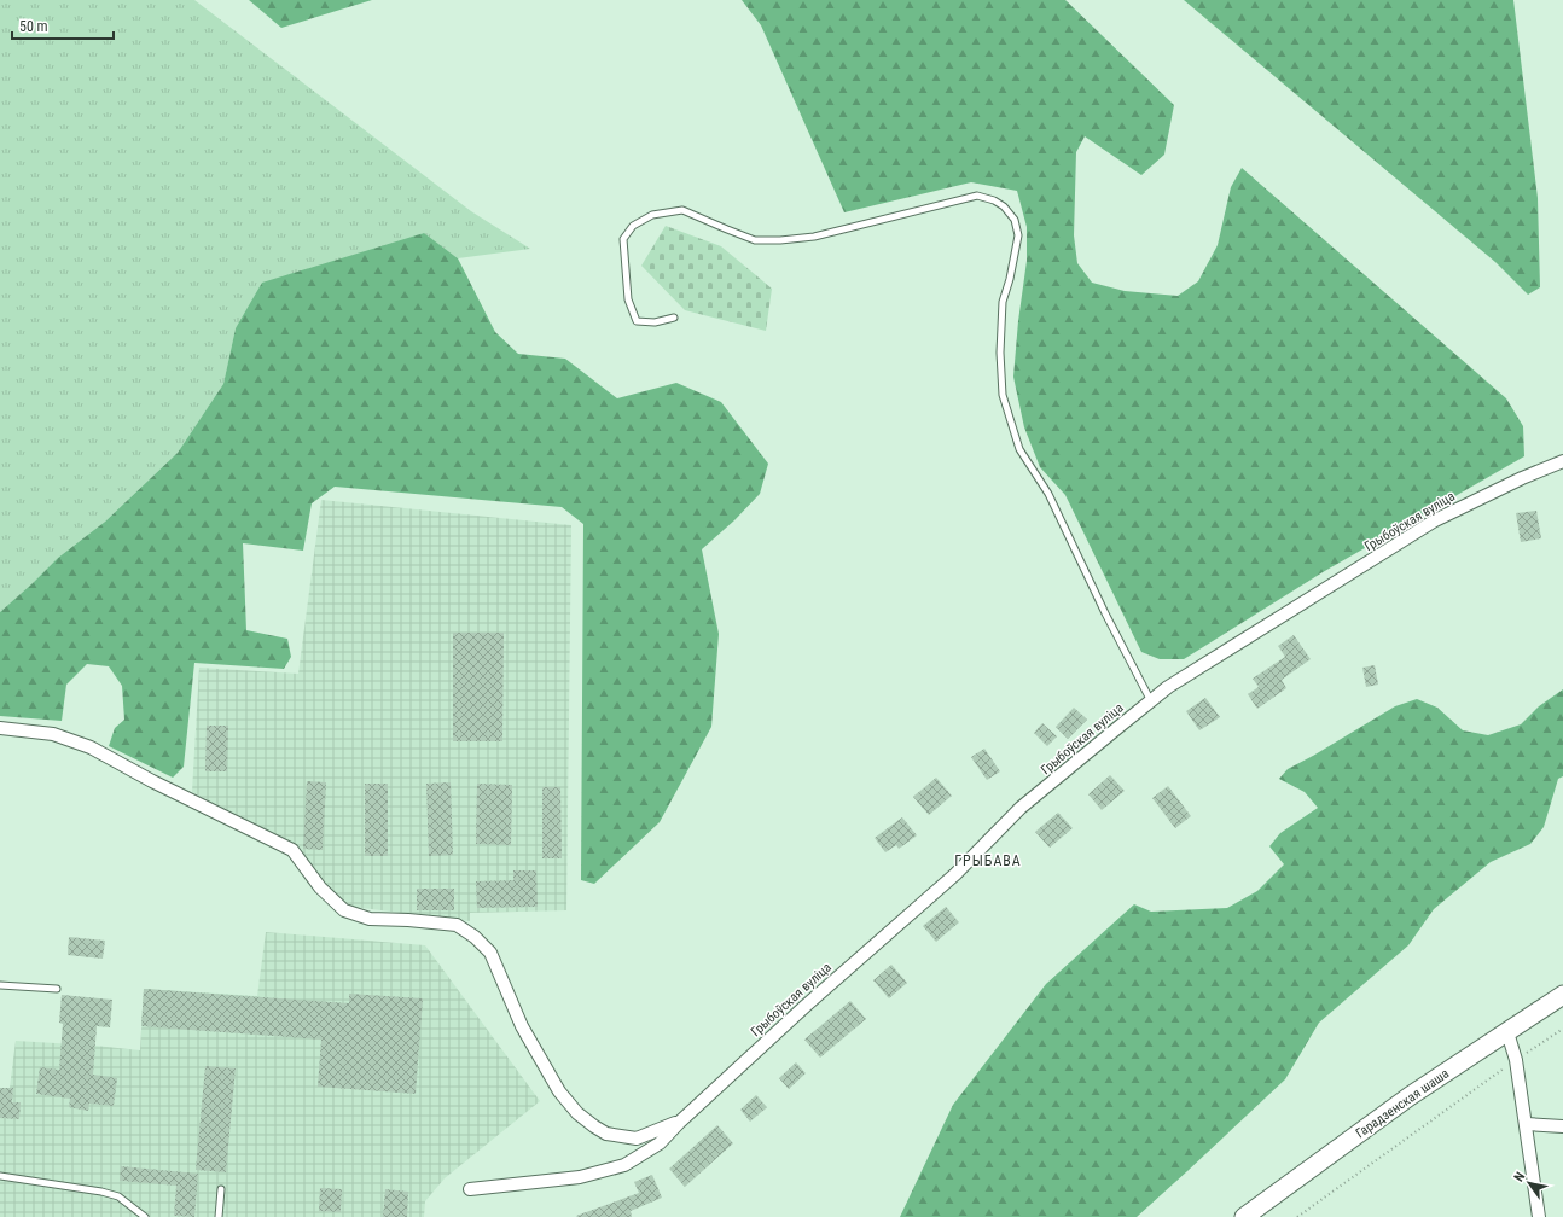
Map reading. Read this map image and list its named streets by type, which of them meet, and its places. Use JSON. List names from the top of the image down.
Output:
{
  "streets": {
    "main road": ["Гарадзенская шаша"],
    "street": ["Грыбоўская вуліца"]
  },
  "districts": ["ГРЫБАВА"],
  "scale_bar": "50 m",
  "north": "top left"
}
